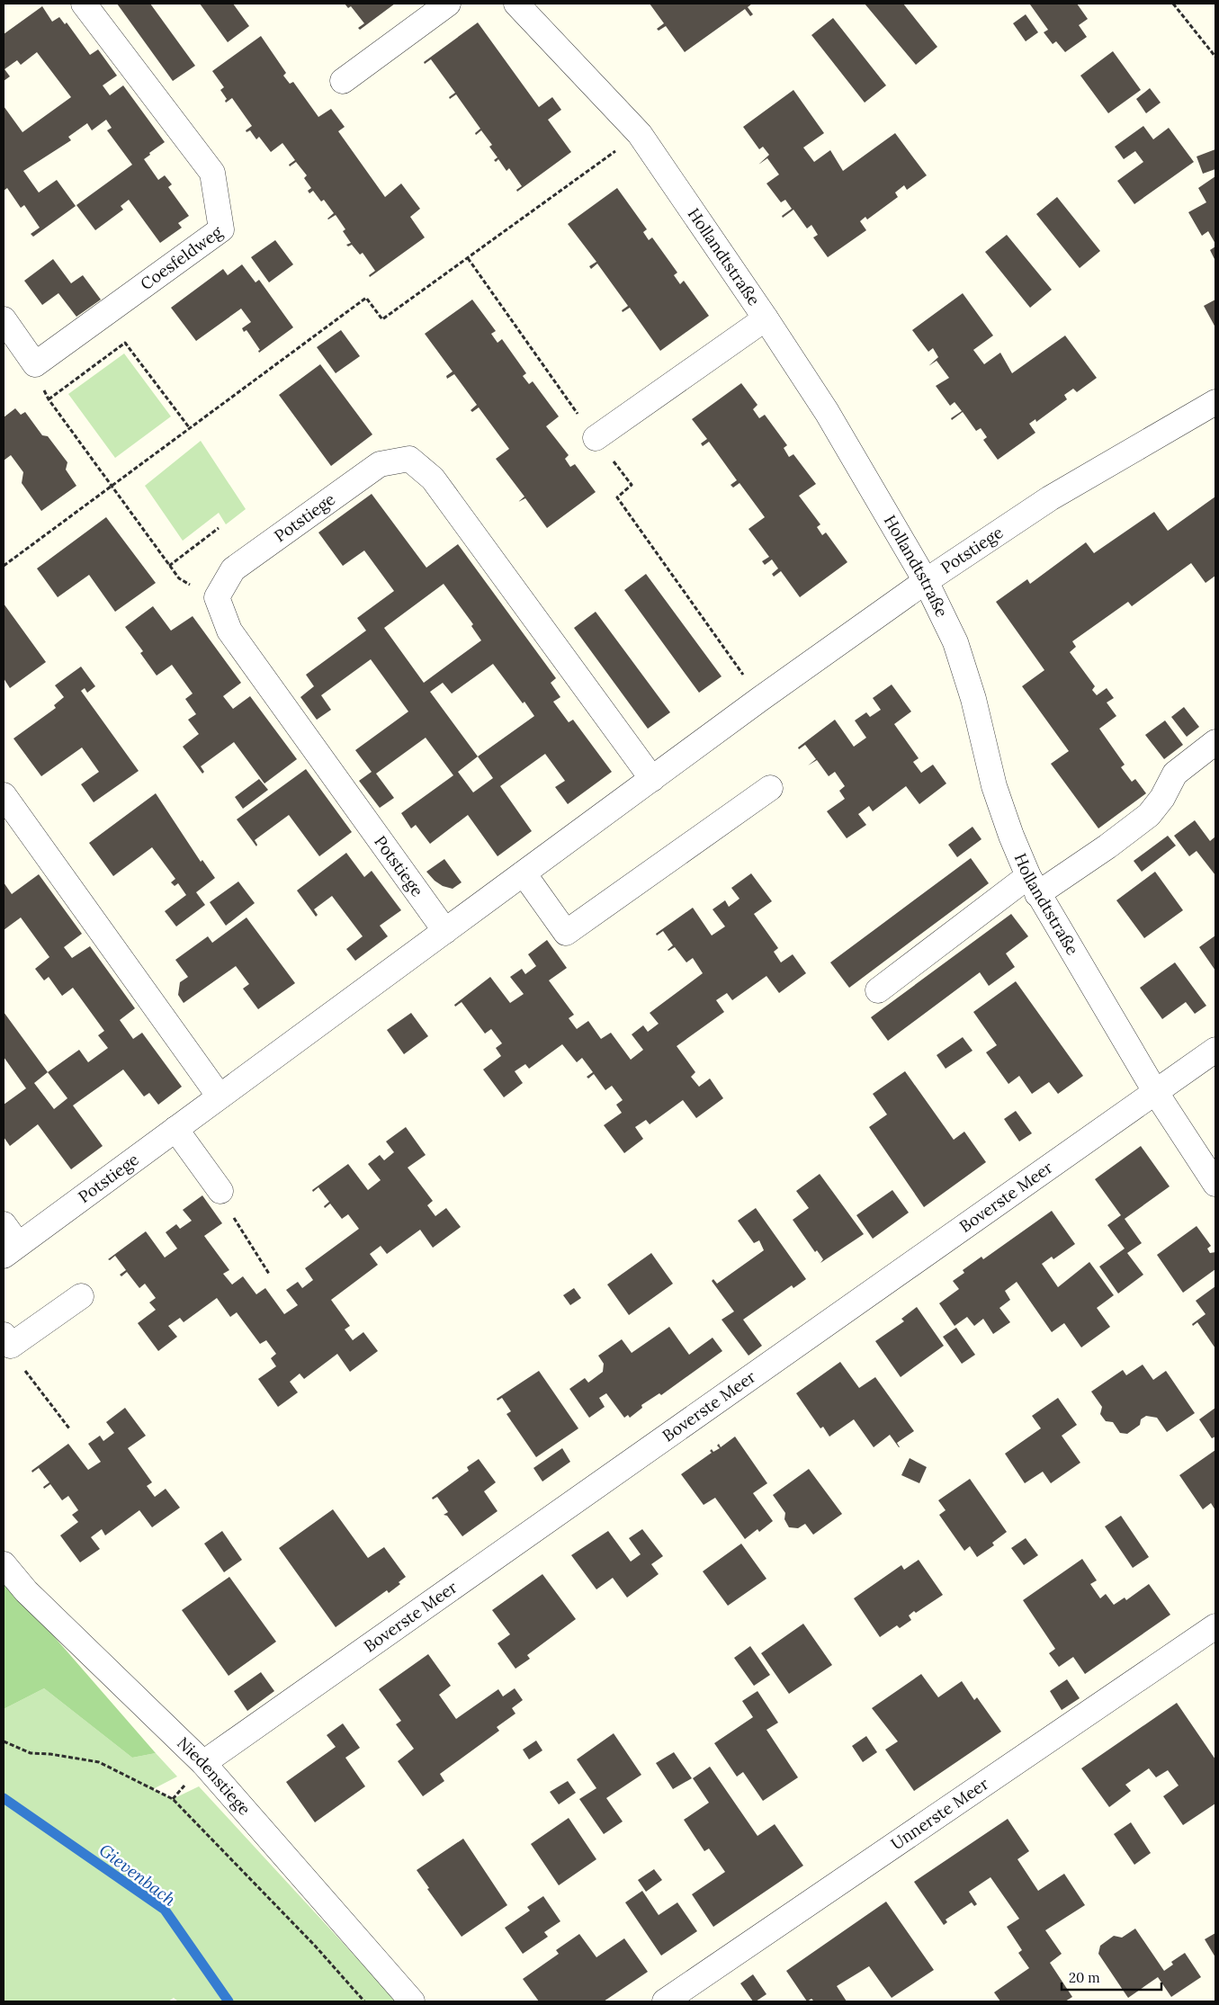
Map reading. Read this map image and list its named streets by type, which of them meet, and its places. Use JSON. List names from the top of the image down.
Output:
{
  "streets": {
    "street": [
      "Coesfeldweg",
      "Hollandtstraße",
      "Potstiege",
      "Boverste Meer",
      "Niedenstiege",
      "Unnerste Meer"
    ]
  },
  "crossings": [
    ["Hollandtstraße", "Potstiege"],
    ["Hollandtstraße", "Boverste Meer"],
    ["Boverste Meer", "Niedenstiege"]
  ],
  "water": ["Gievenbach"],
  "scale_bar": "20 m"
}
